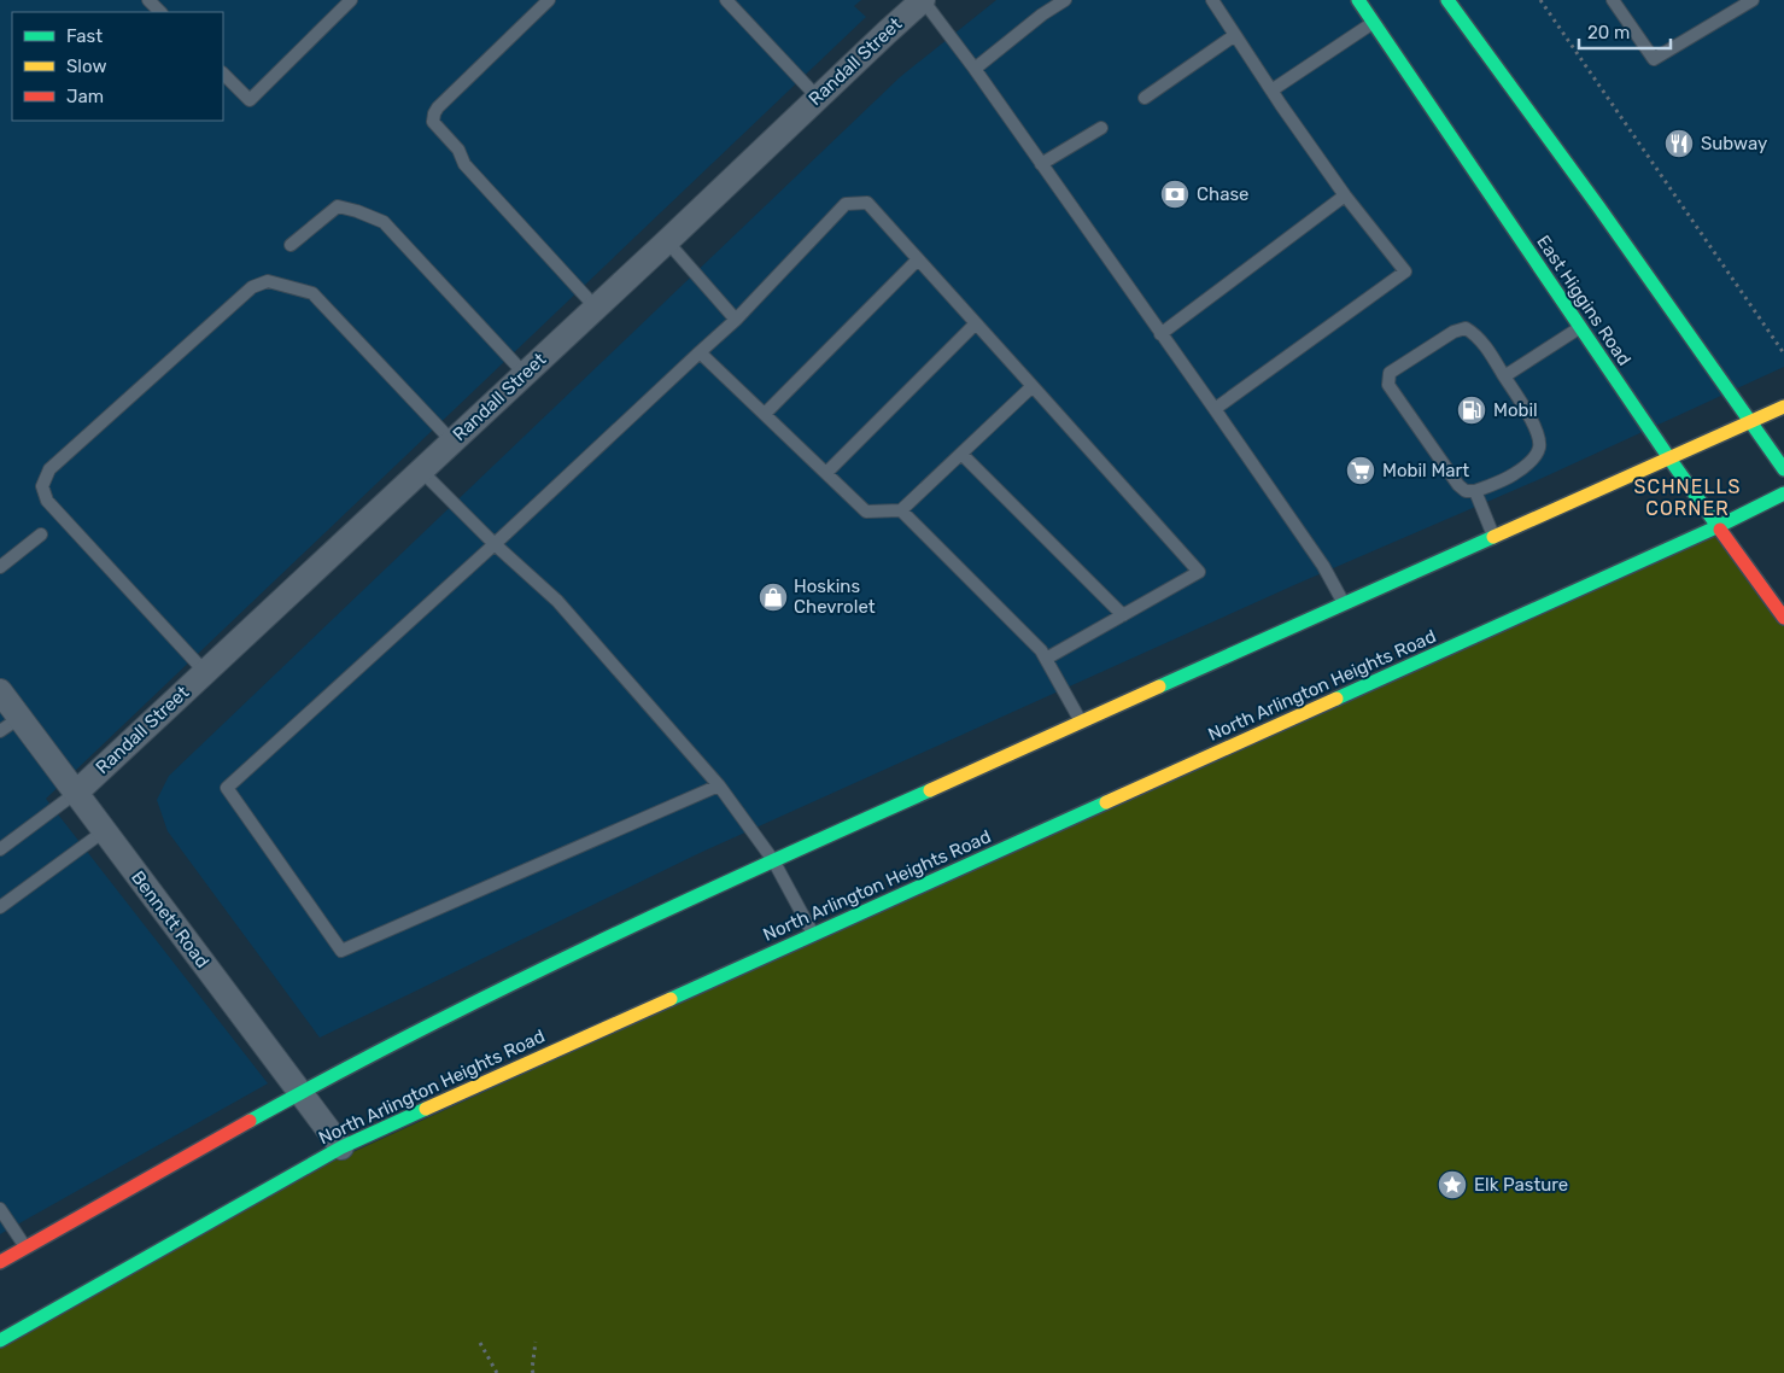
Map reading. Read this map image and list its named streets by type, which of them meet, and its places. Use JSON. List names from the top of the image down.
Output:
{
  "streets": {
    "main road": ["East Higgins Road", "North Arlington Heights Road"],
    "street": ["Randall Street", "Bennett Road"]
  },
  "crossings": [
    ["Randall Street", "Bennett Road"],
    ["East Higgins Road", "North Arlington Heights Road"],
    ["North Arlington Heights Road", "Bennett Road"]
  ],
  "districts": ["SCHNELLS CORNER"],
  "places": {
    "restaurant": ["Subway"],
    "bank": ["Chase"],
    "fuel station": ["Mobil"],
    "supermarket": ["Mobil Mart"],
    "shop": ["Hoskins Chevrolet"],
    "place": ["Elk Pasture"]
  },
  "legend": ["Fast", "Slow", "Jam"],
  "scale_bar": "20 m"
}
